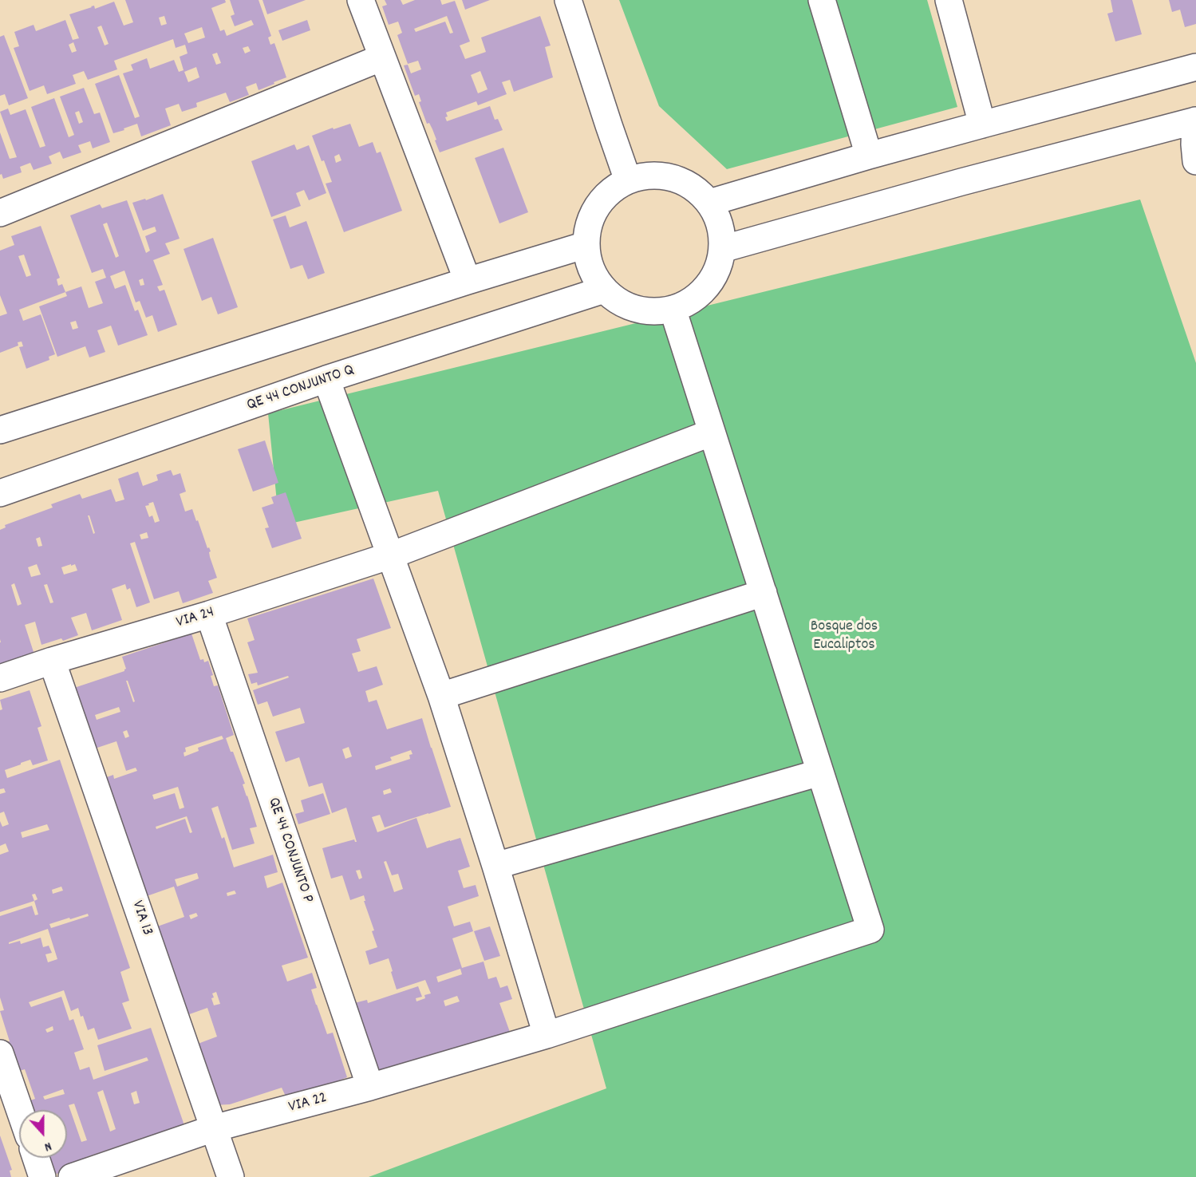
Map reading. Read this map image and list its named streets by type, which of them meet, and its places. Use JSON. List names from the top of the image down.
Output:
{
  "streets": {
    "street": [
      "QE 44 CONJUNTO Q",
      "VIA 24",
      "QE 44 CONJUNTO P",
      "VIA 13",
      "VIA 22"
    ]
  },
  "crossings": [
    ["VIA 24", "QE 44 CONJUNTO P"],
    ["VIA 24", "VIA 13"],
    ["QE 44 CONJUNTO P", "VIA 22"],
    ["VIA 13", "VIA 22"]
  ],
  "parks": ["Bosque dos Eucaliptos"],
  "north": "bottom"
}
